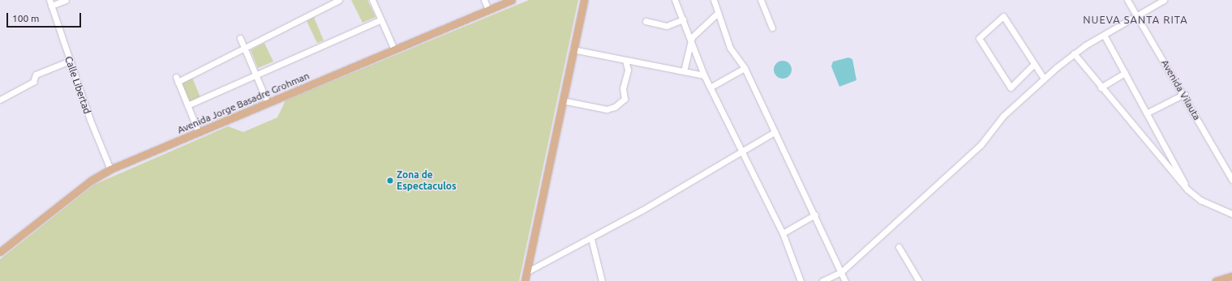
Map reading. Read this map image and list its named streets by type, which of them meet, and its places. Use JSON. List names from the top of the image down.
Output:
{
  "streets": {
    "main road": ["Avenida Jorge Basadre Grohman"],
    "street": ["Calle Libertad", "Avenida Vilauta"]
  },
  "crossings": [
    ["Calle Libertad", "Avenida Jorge Basadre Grohman"]
  ],
  "districts": ["NUEVA SANTA RITA"],
  "places": ["Zona de Espectaculos"],
  "scale_bar": "100 m"
}
